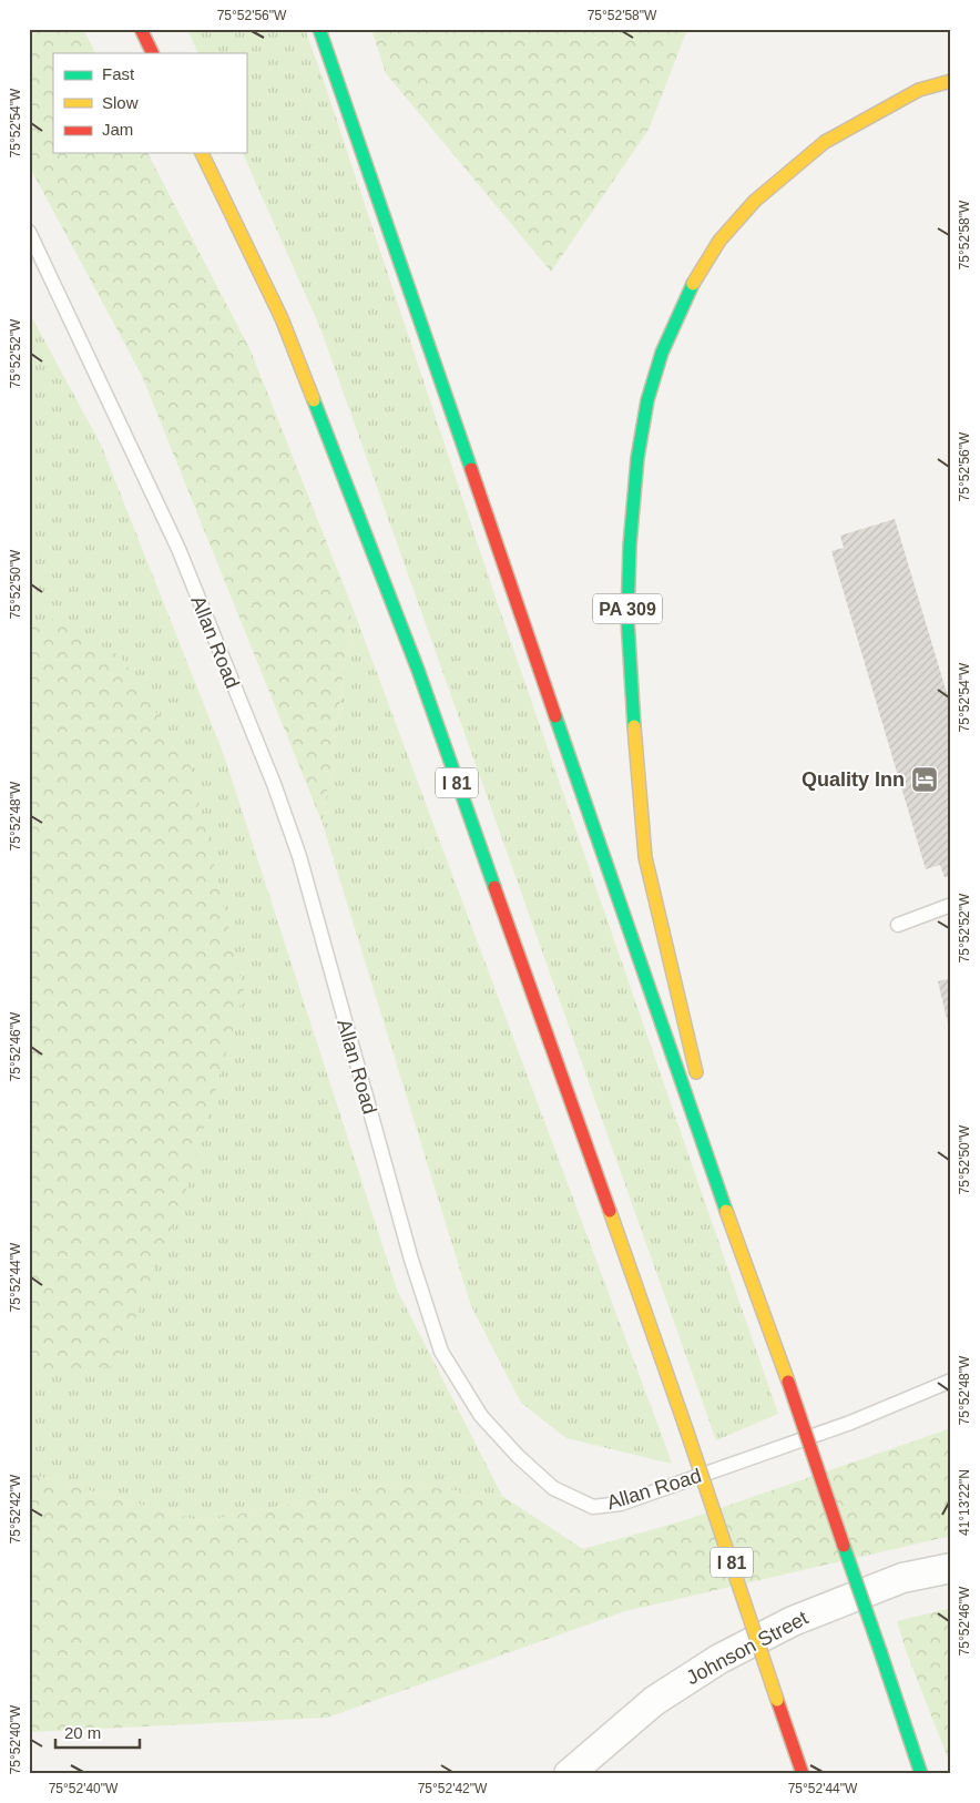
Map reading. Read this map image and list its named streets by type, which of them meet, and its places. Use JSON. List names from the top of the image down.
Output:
{
  "streets": {
    "highway": ["PA 309", "I 81"],
    "street": ["Johnson Street"],
    "lane": ["Allan Road"]
  },
  "places": {
    "hotel": ["Quality Inn"]
  },
  "legend": ["Fast", "Slow", "Jam"],
  "scale_bar": "20 m",
  "coordinates": [
    "75°52'56\"W",
    "75°52'58\"W",
    "75°52'54\"W",
    "75°52'52\"W",
    "75°52'50\"W",
    "75°52'48\"W",
    "75°52'46\"W",
    "75°52'44\"W",
    "41°13'22\"N",
    "75°52'42\"W",
    "75°52'40\"W"
  ]
}
